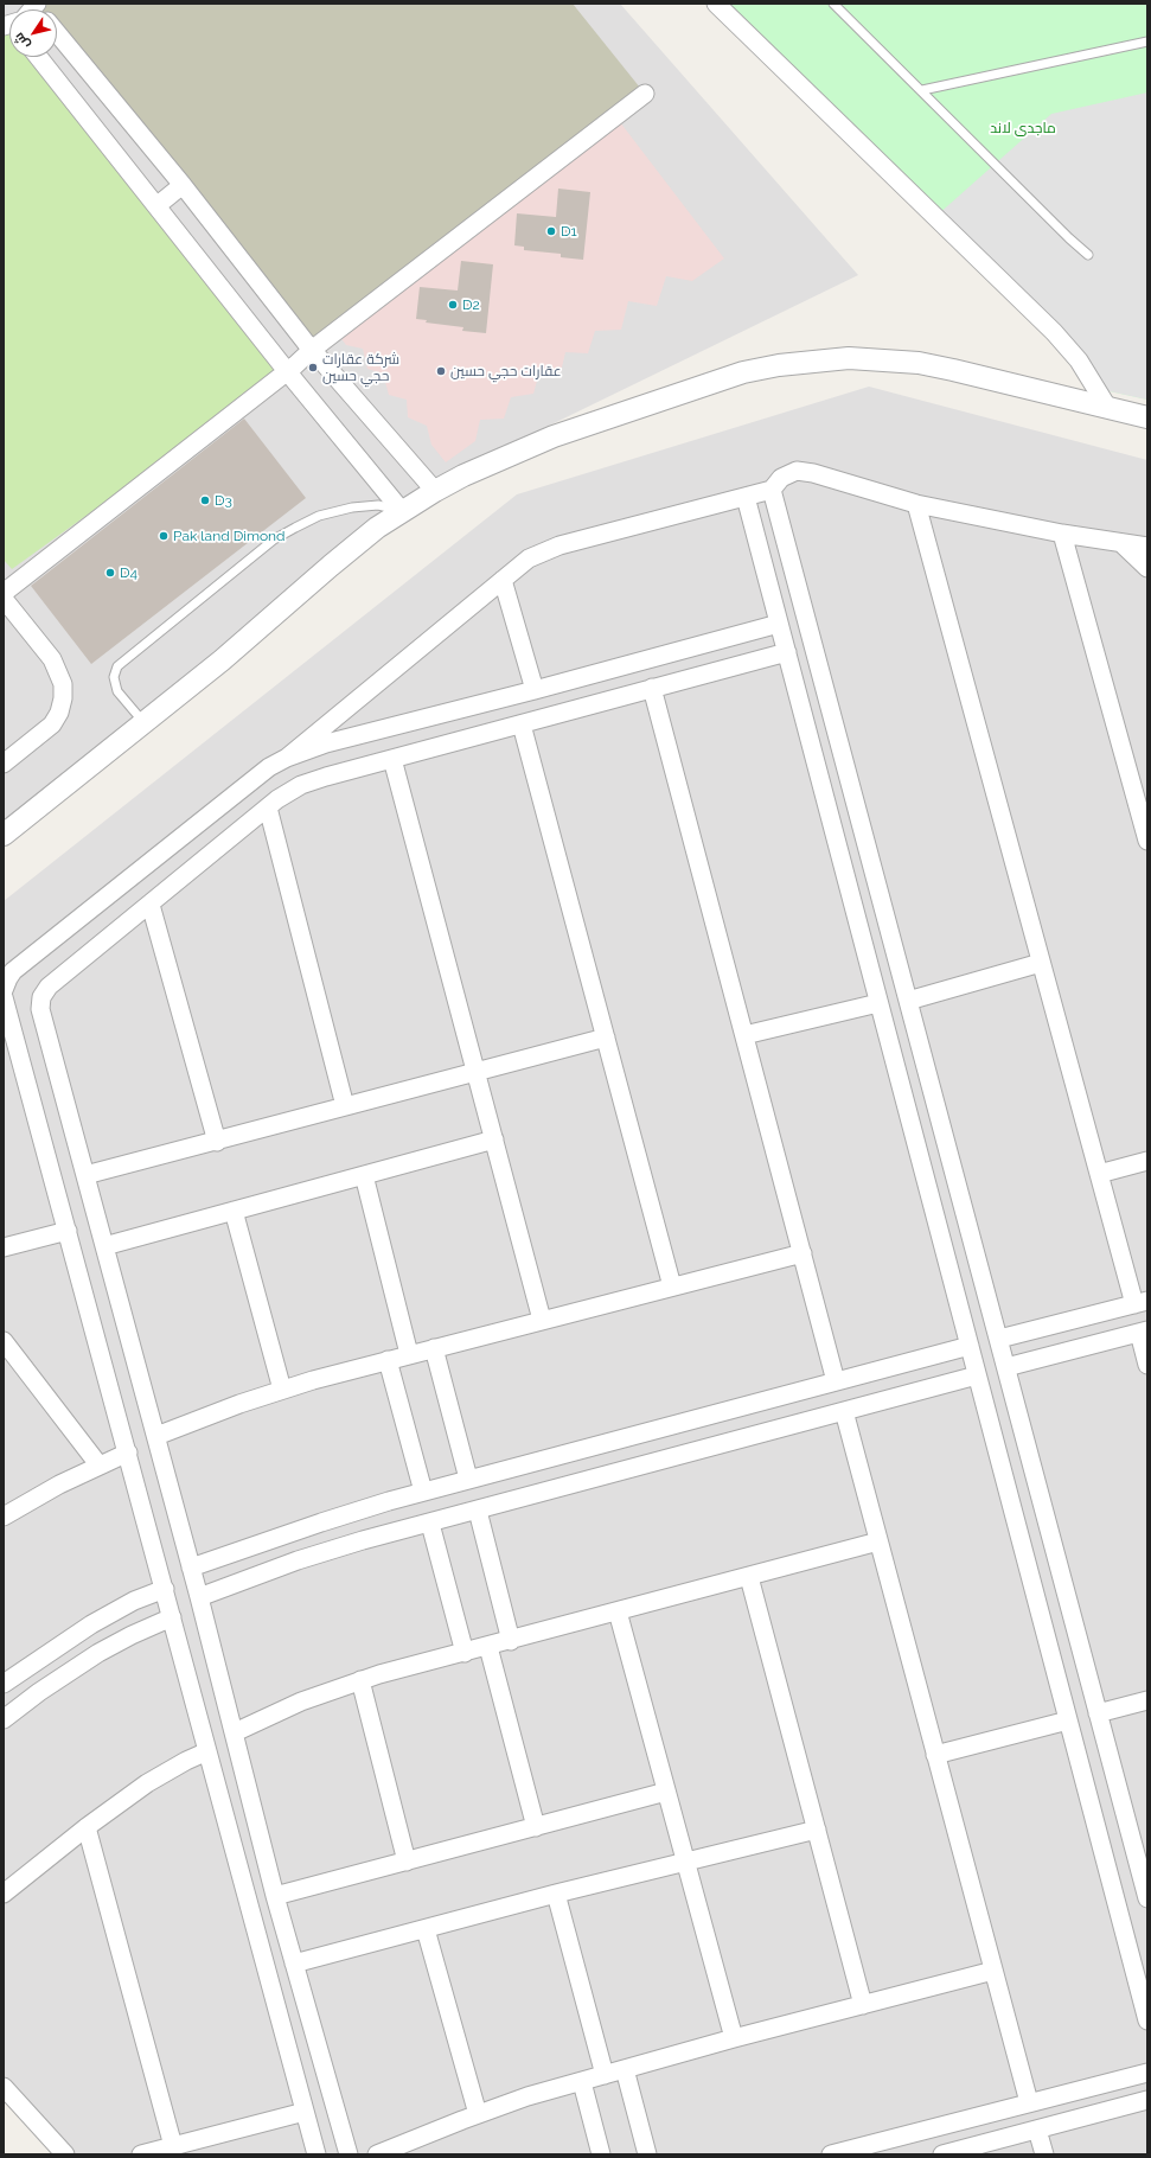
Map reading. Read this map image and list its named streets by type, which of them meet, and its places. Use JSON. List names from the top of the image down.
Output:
{
  "parks": ["ماجدی لاند"],
  "places": [
    "D1",
    "D2",
    "شرکة عقارات حجي حسين",
    "عقارات حجي حسين",
    "D3",
    "Pak land Dimond",
    "D4"
  ],
  "north": "bottom left"
}
